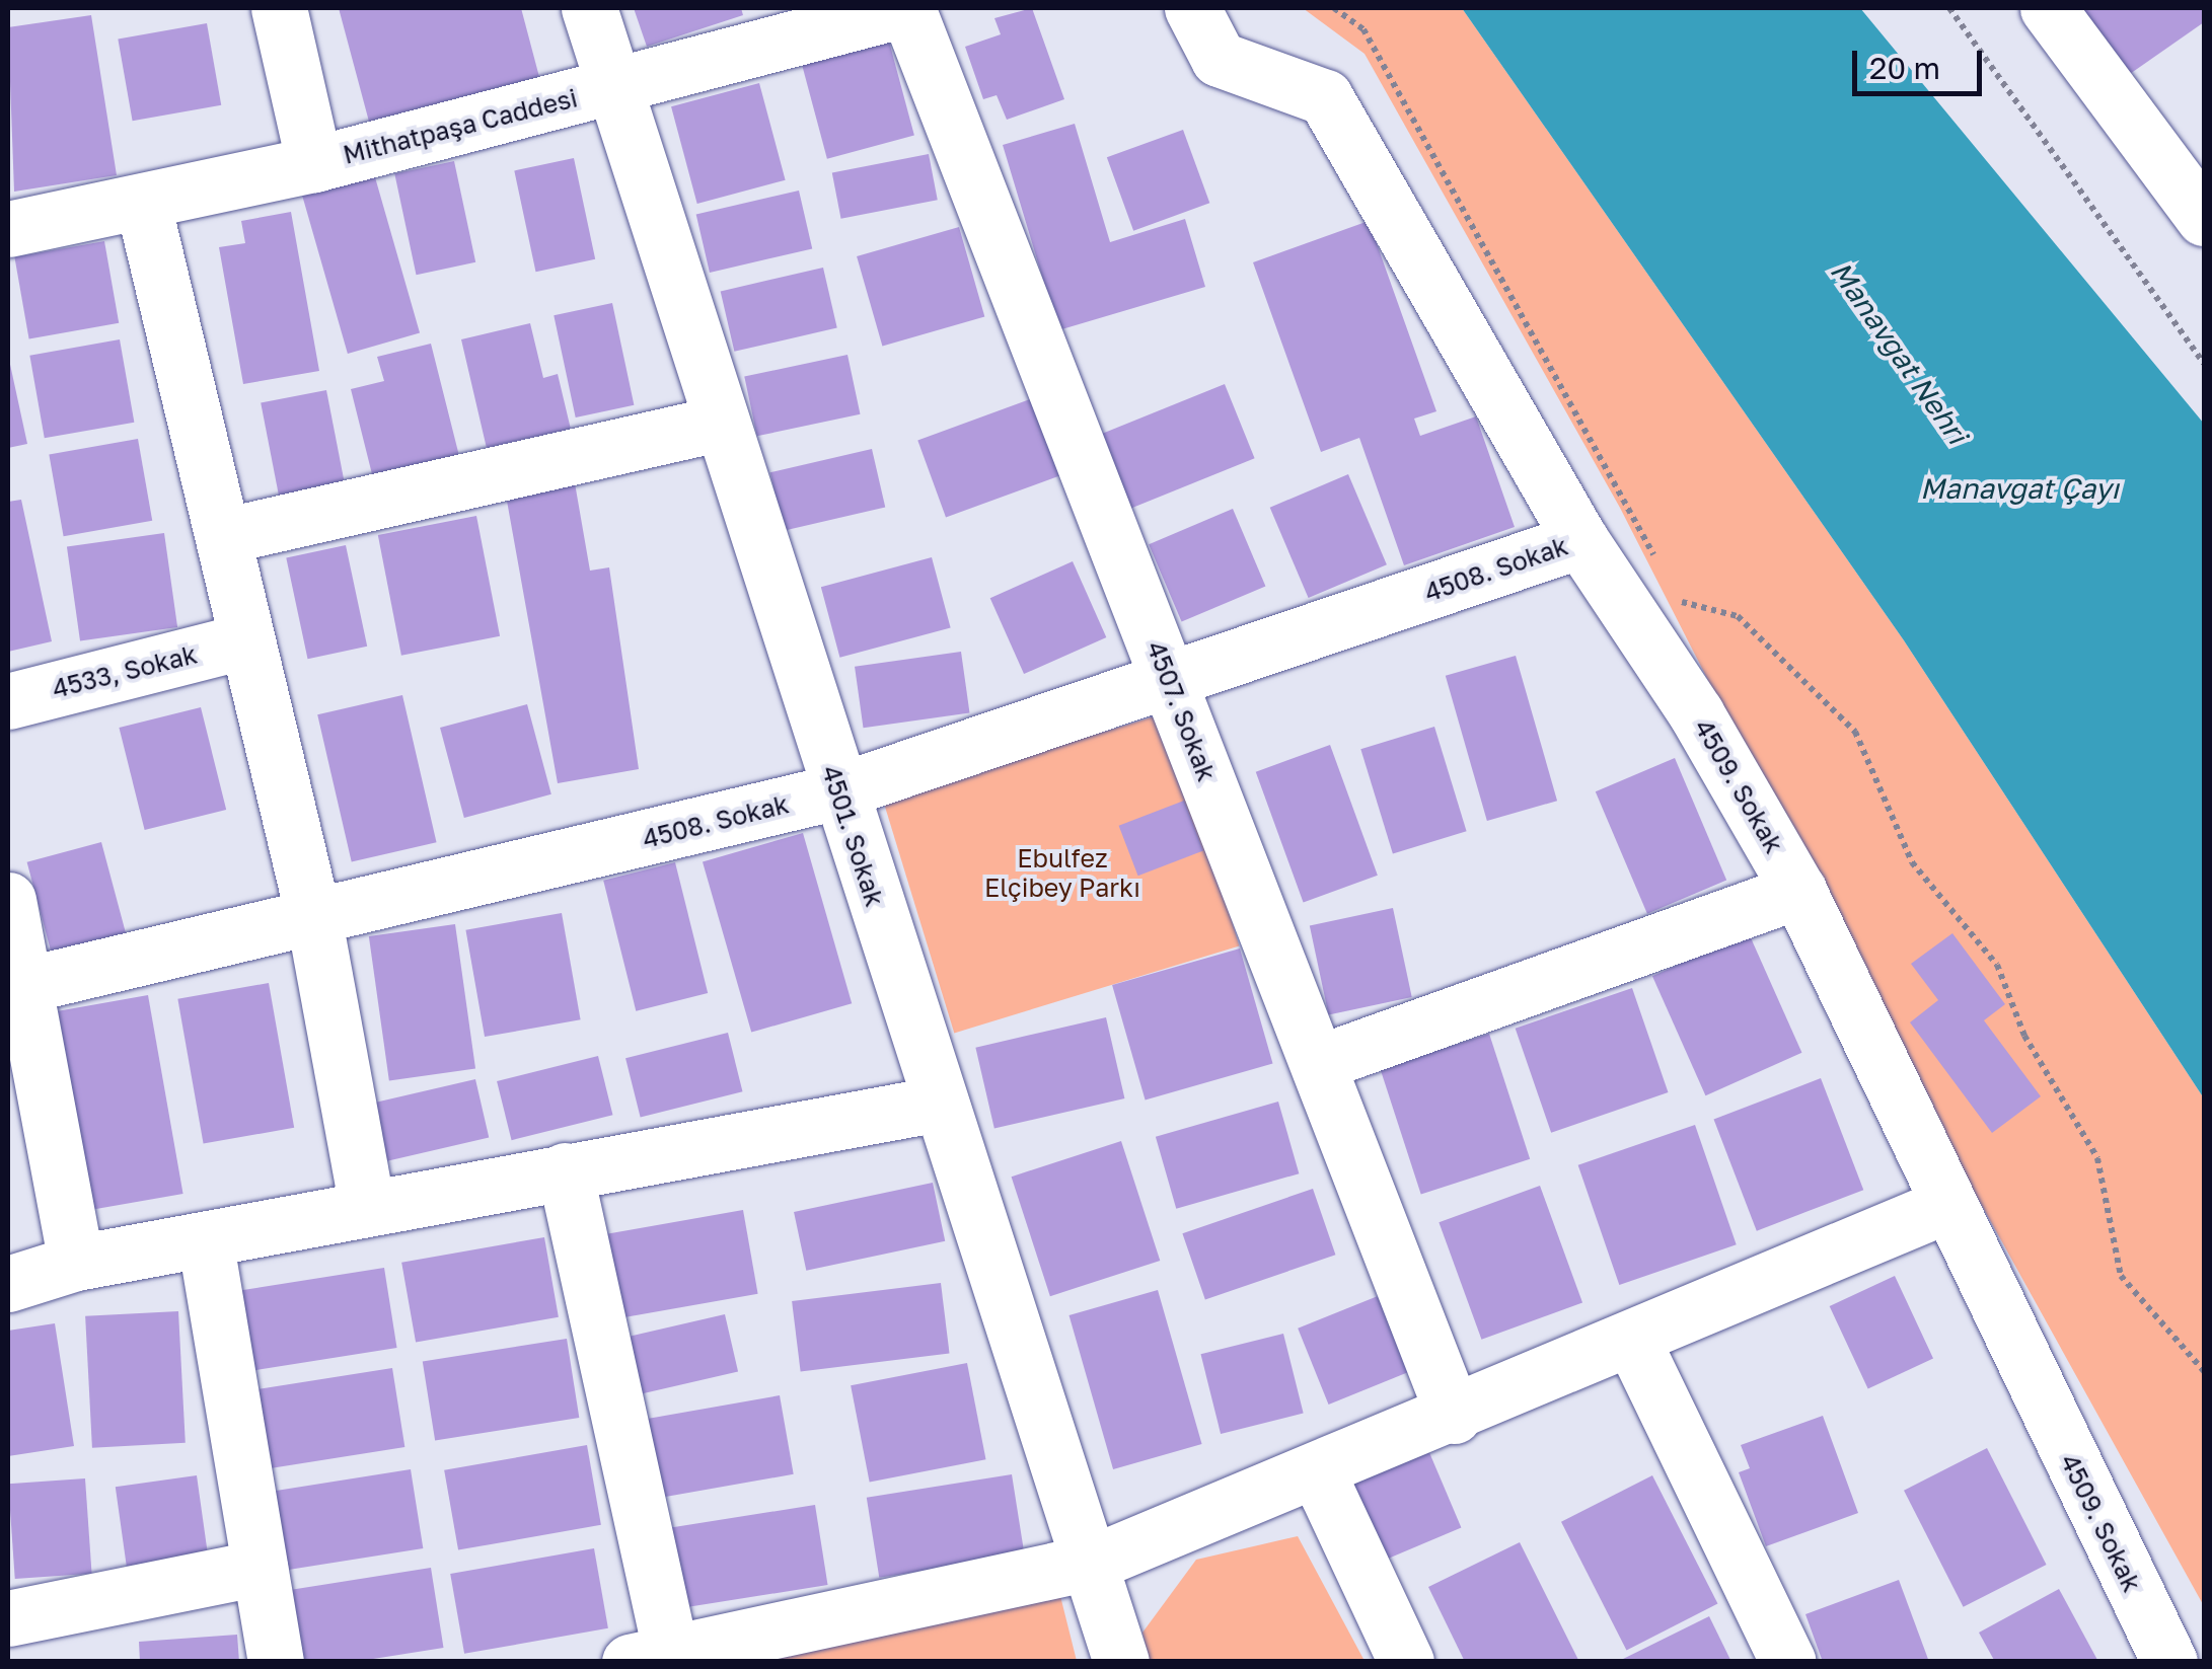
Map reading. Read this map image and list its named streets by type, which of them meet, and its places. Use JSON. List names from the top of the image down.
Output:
{
  "streets": {
    "street": [
      "Mithatpaşa Caddesi",
      "4508. Sokak",
      "4533, Sokak",
      "4507. Sokak",
      "4509. Sokak",
      "4501. Sokak"
    ]
  },
  "crossings": [
    ["Mithatpaşa Caddesi", "4507. Sokak"],
    ["Mithatpaşa Caddesi", "4501. Sokak"],
    ["4508. Sokak", "4507. Sokak"],
    ["4508. Sokak", "4509. Sokak"],
    ["4508. Sokak", "4501. Sokak"]
  ],
  "water": ["Manavgat Nehri", "Manavgat Çayı"],
  "parks": ["Ebulfez Elçibey Parkı"],
  "scale_bar": "20 m"
}
